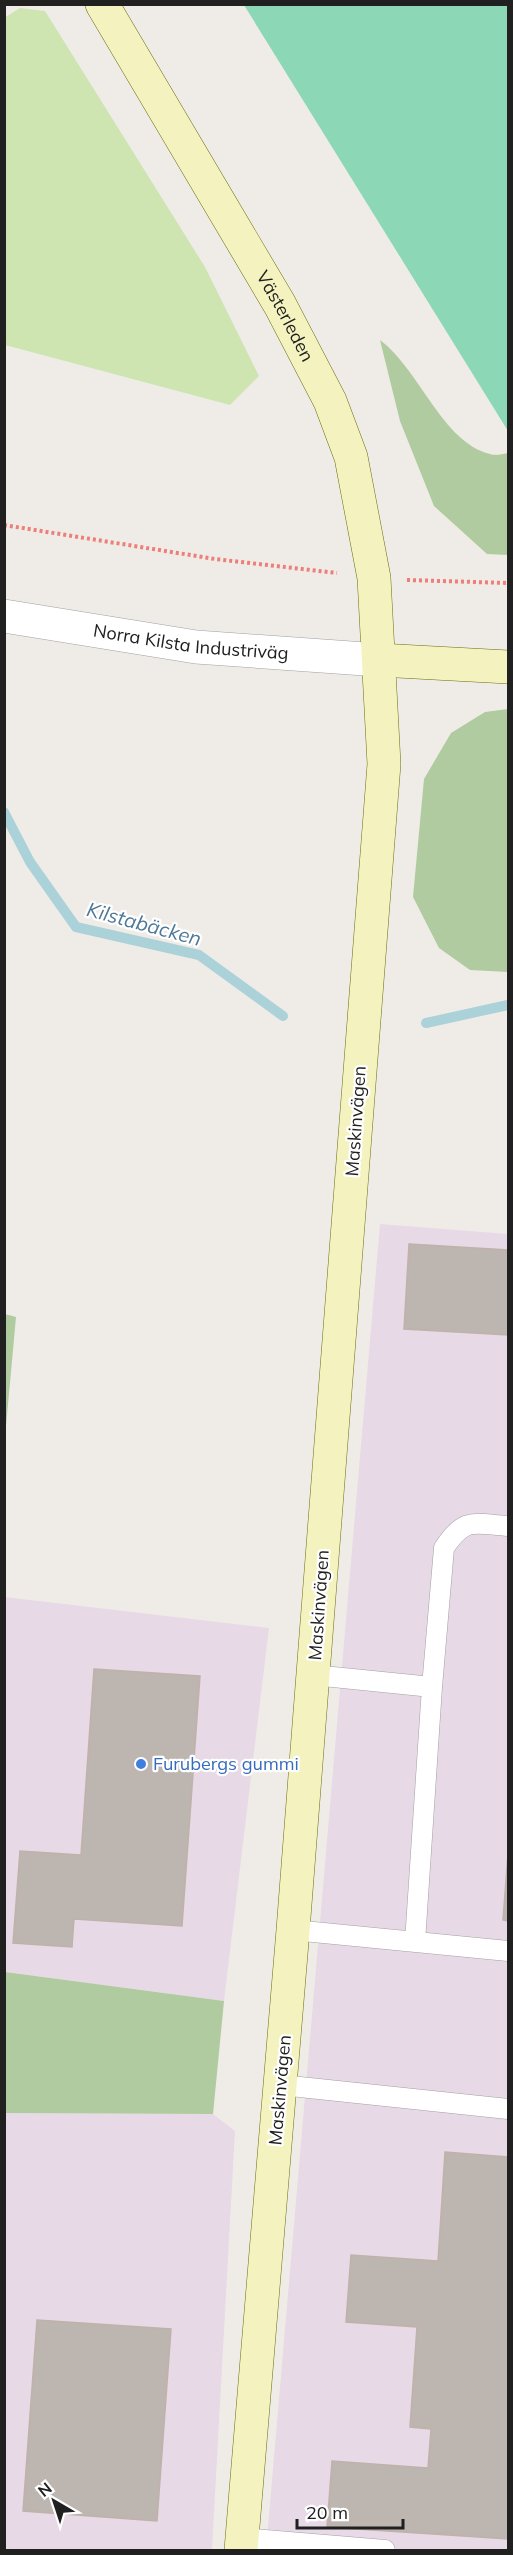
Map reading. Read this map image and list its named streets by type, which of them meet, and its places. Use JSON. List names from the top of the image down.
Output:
{
  "streets": {
    "street": ["Västerleden", "Norra Kilsta Industriväg", "Maskinvägen"]
  },
  "crossings": [
    ["Västerleden", "Norra Kilsta Industriväg"],
    ["Västerleden", "Maskinvägen"],
    ["Norra Kilsta Industriväg", "Maskinvägen"]
  ],
  "water": ["Kilstabäcken"],
  "places": ["Furubergs gummi"],
  "scale_bar": "20 m",
  "north": "top left"
}
